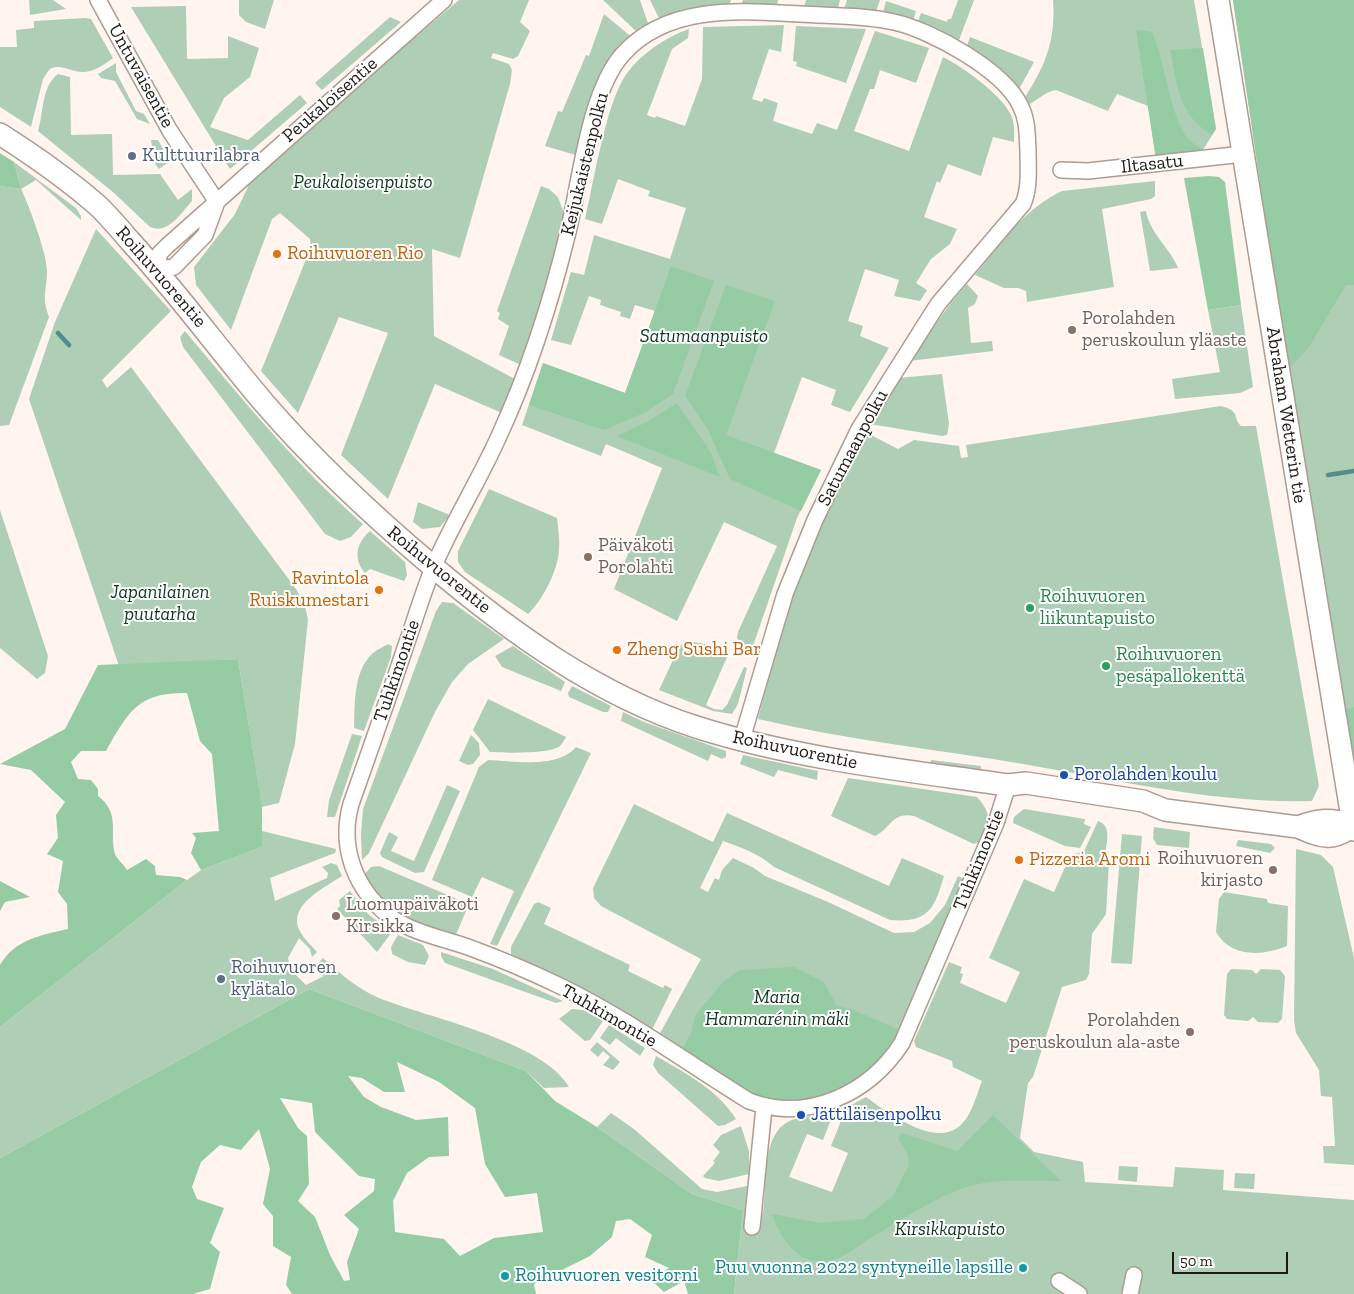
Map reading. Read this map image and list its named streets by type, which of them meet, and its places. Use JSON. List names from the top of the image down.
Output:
{
  "streets": {
    "main road": ["Roihuvuorentie", "Abraham Wetterin tie"],
    "street": [
      "Untuvaisentie",
      "Peukaloisentie",
      "Keijukaistenpolku",
      "Iltasatu",
      "Satumaanpolku",
      "Tuhkimontie"
    ]
  },
  "crossings": [
    ["Untuvaisentie", "Peukaloisentie"],
    ["Peukaloisentie", "Roihuvuorentie"],
    ["Keijukaistenpolku", "Roihuvuorentie"],
    ["Keijukaistenpolku", "Satumaanpolku"],
    ["Keijukaistenpolku", "Tuhkimontie"],
    ["Iltasatu", "Abraham Wetterin tie"],
    ["Roihuvuorentie", "Abraham Wetterin tie"],
    ["Roihuvuorentie", "Satumaanpolku"],
    ["Roihuvuorentie", "Tuhkimontie"]
  ],
  "parks": [
    "Peukaloisenpuisto",
    "Satumaanpuisto",
    "Japanilainen puutarha",
    "Maria Hammarénin mäki",
    "Kirsikkapuisto"
  ],
  "places": [
    "Kulttuurilabra",
    "Roihuvuoren Rio",
    "Porolahden peruskoulun yläaste",
    "Päiväkoti Porolahti",
    "Ravintola Ruiskumestari",
    "Roihuvuoren liikuntapuisto",
    "Zheng Sushi Bar",
    "Roihuvuoren pesäpallokenttä",
    "Porolahden koulu",
    "Pizzeria Aromi",
    "Roihuvuoren kirjasto",
    "Luomupäiväkoti Kirsikka",
    "Roihuvuoren kylätalo",
    "Porolahden peruskoulun ala-aste",
    "Jättiläisenpolku",
    "Puu vuonna 2022 syntyneille lapsille",
    "Roihuvuoren vesitorni"
  ],
  "scale_bar": "50 m"
}
